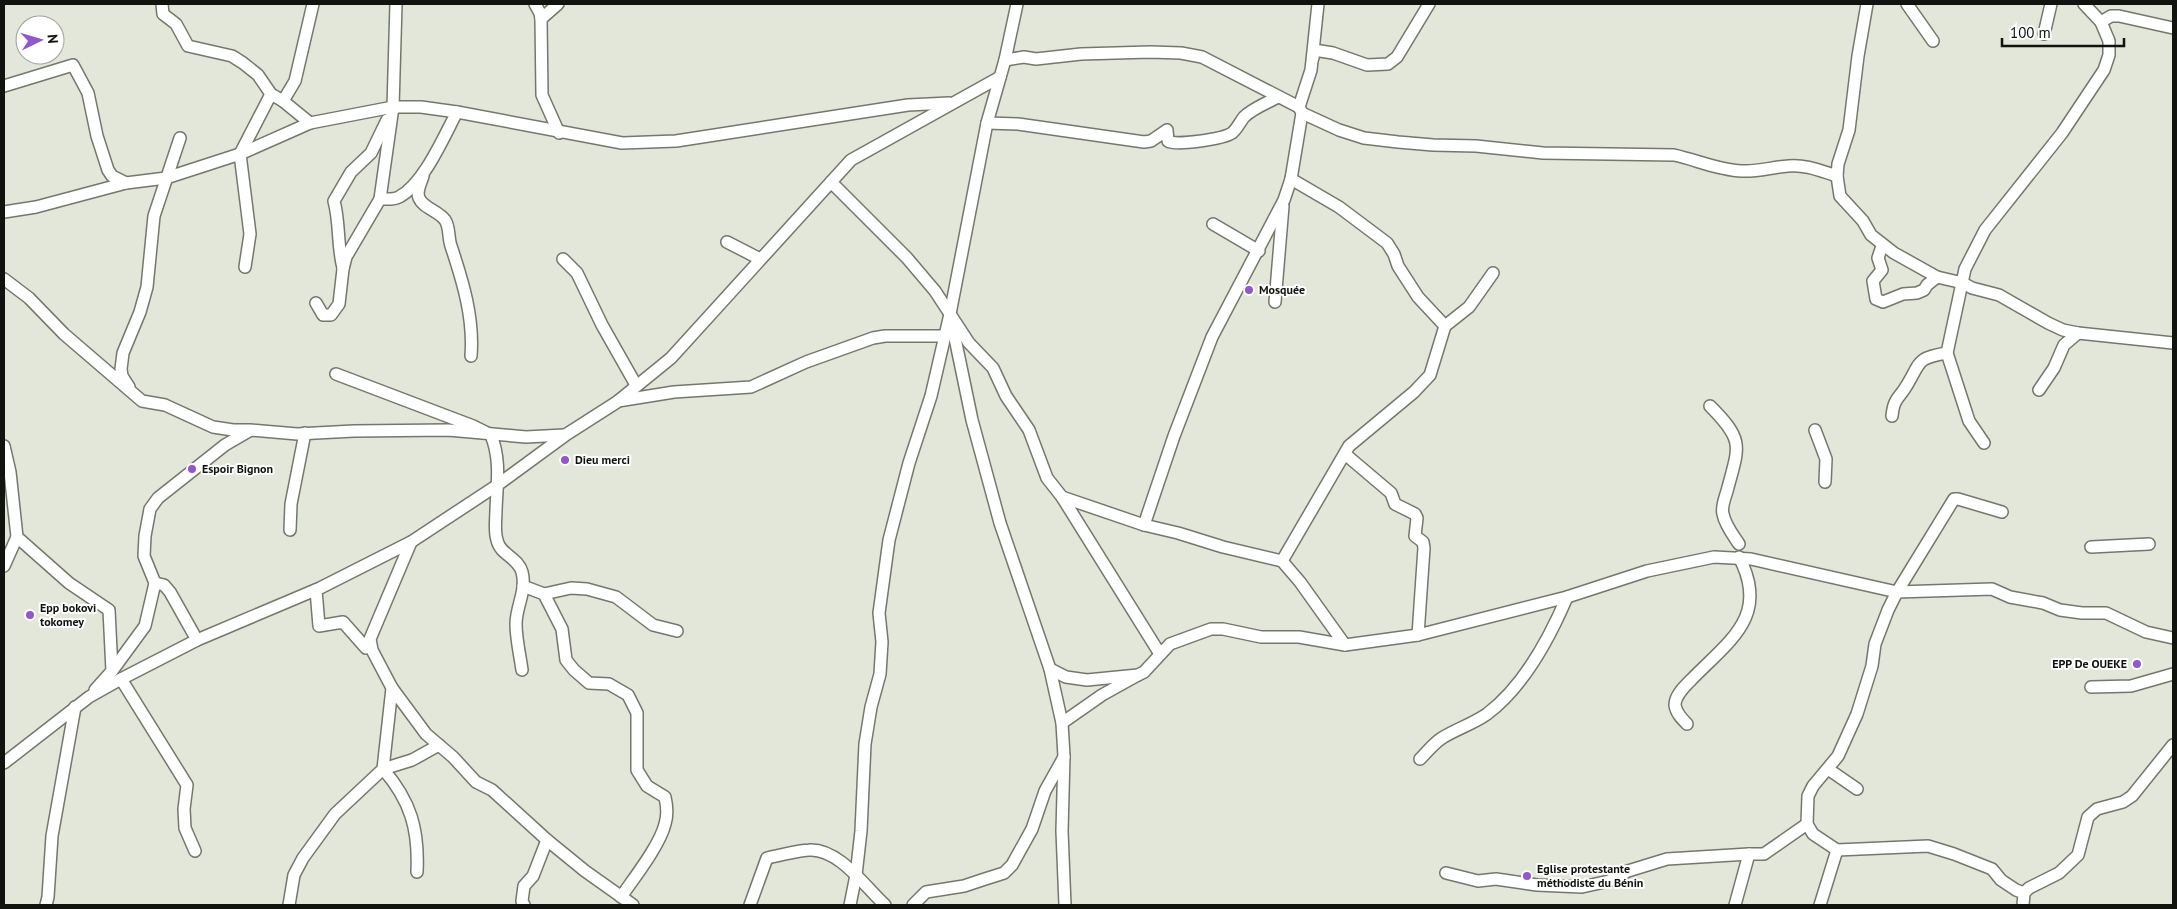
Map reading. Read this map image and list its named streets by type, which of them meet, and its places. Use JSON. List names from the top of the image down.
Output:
{
  "places": [
    "Mosquée",
    "Dieu merci",
    "Espoir Bignon",
    "Epp bokovi tokomey",
    "EPP De OUEKE",
    "Eglise protestante méthodiste du Bénin"
  ],
  "scale_bar": "100 m",
  "north": "right"
}
